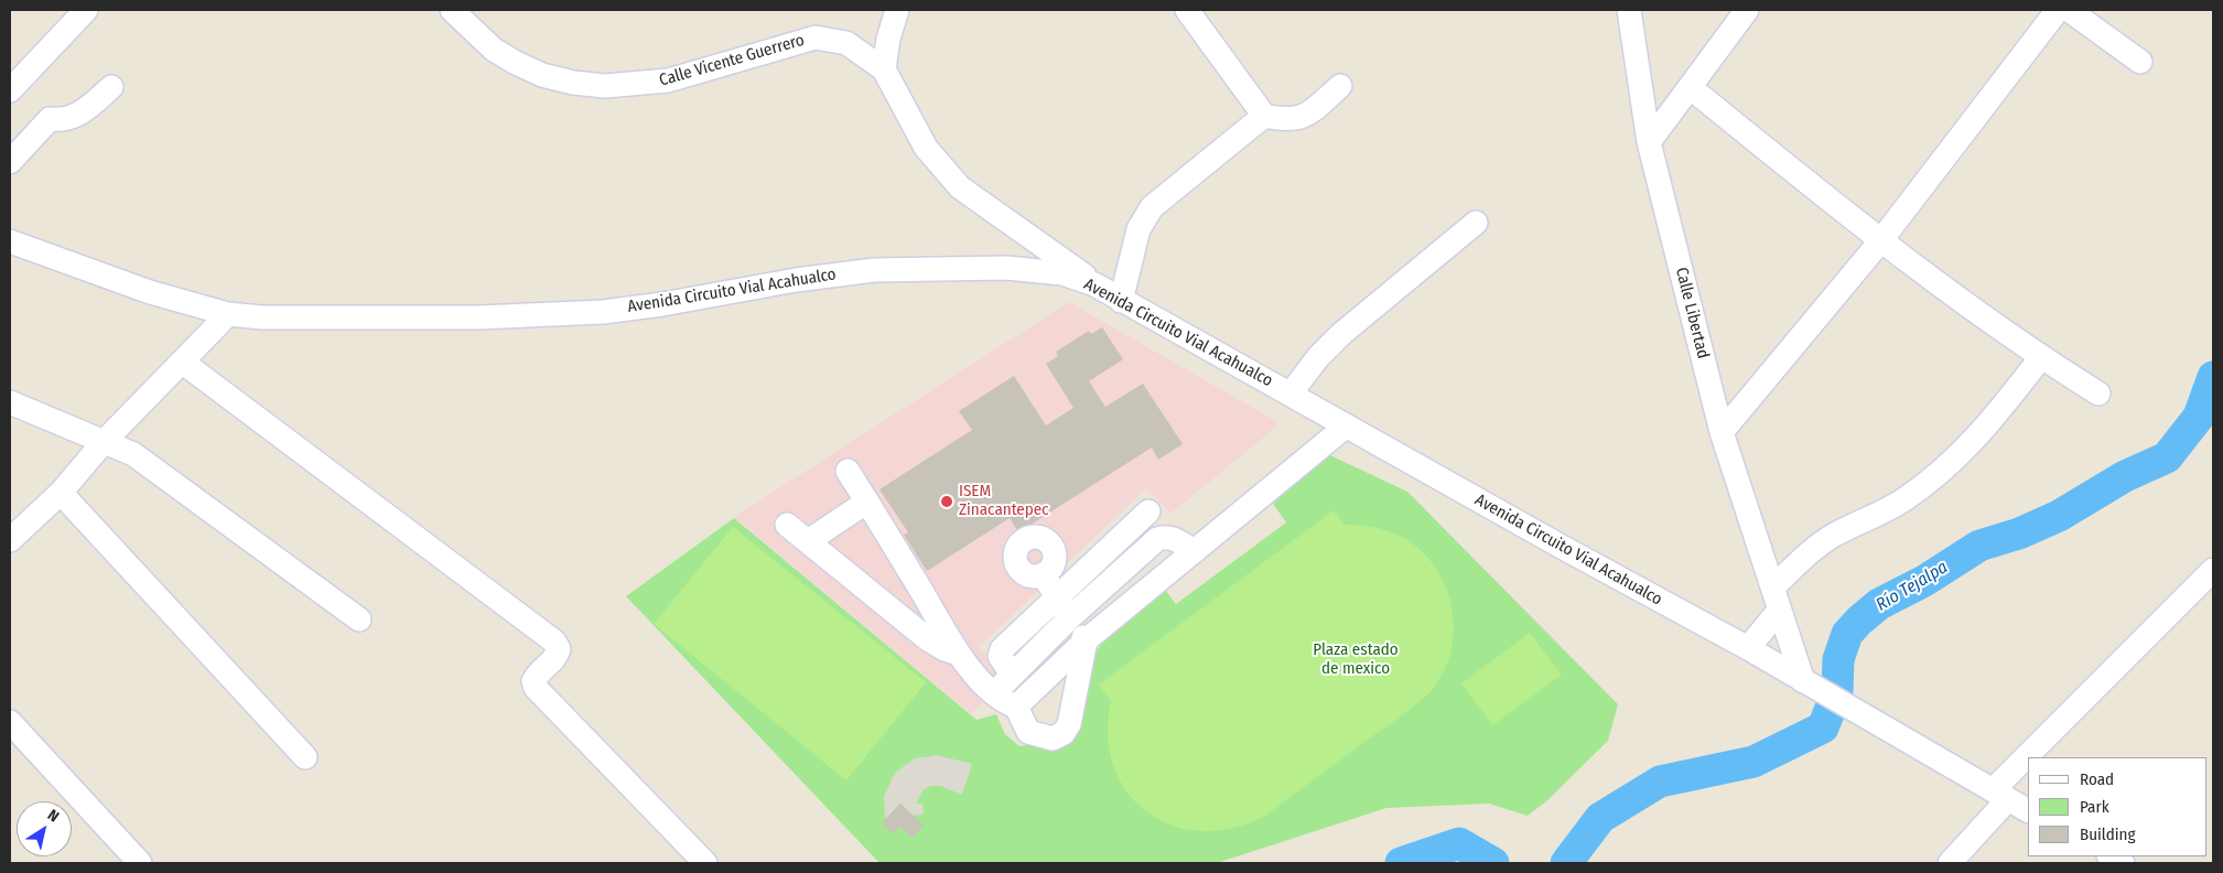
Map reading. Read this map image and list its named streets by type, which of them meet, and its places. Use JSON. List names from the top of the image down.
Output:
{
  "streets": {
    "street": ["Calle Vicente Guerrero", "Avenida Circuito Vial Acahualco", "Calle Libertad"]
  },
  "crossings": [
    ["Calle Vicente Guerrero", "Avenida Circuito Vial Acahualco"],
    ["Avenida Circuito Vial Acahualco", "Calle Libertad"]
  ],
  "water": ["Río Tejalpa"],
  "parks": ["Plaza estado de mexico"],
  "places": ["ISEM Zinacantepec"],
  "legend": ["Road", "Park", "Building"],
  "north": "top right"
}
